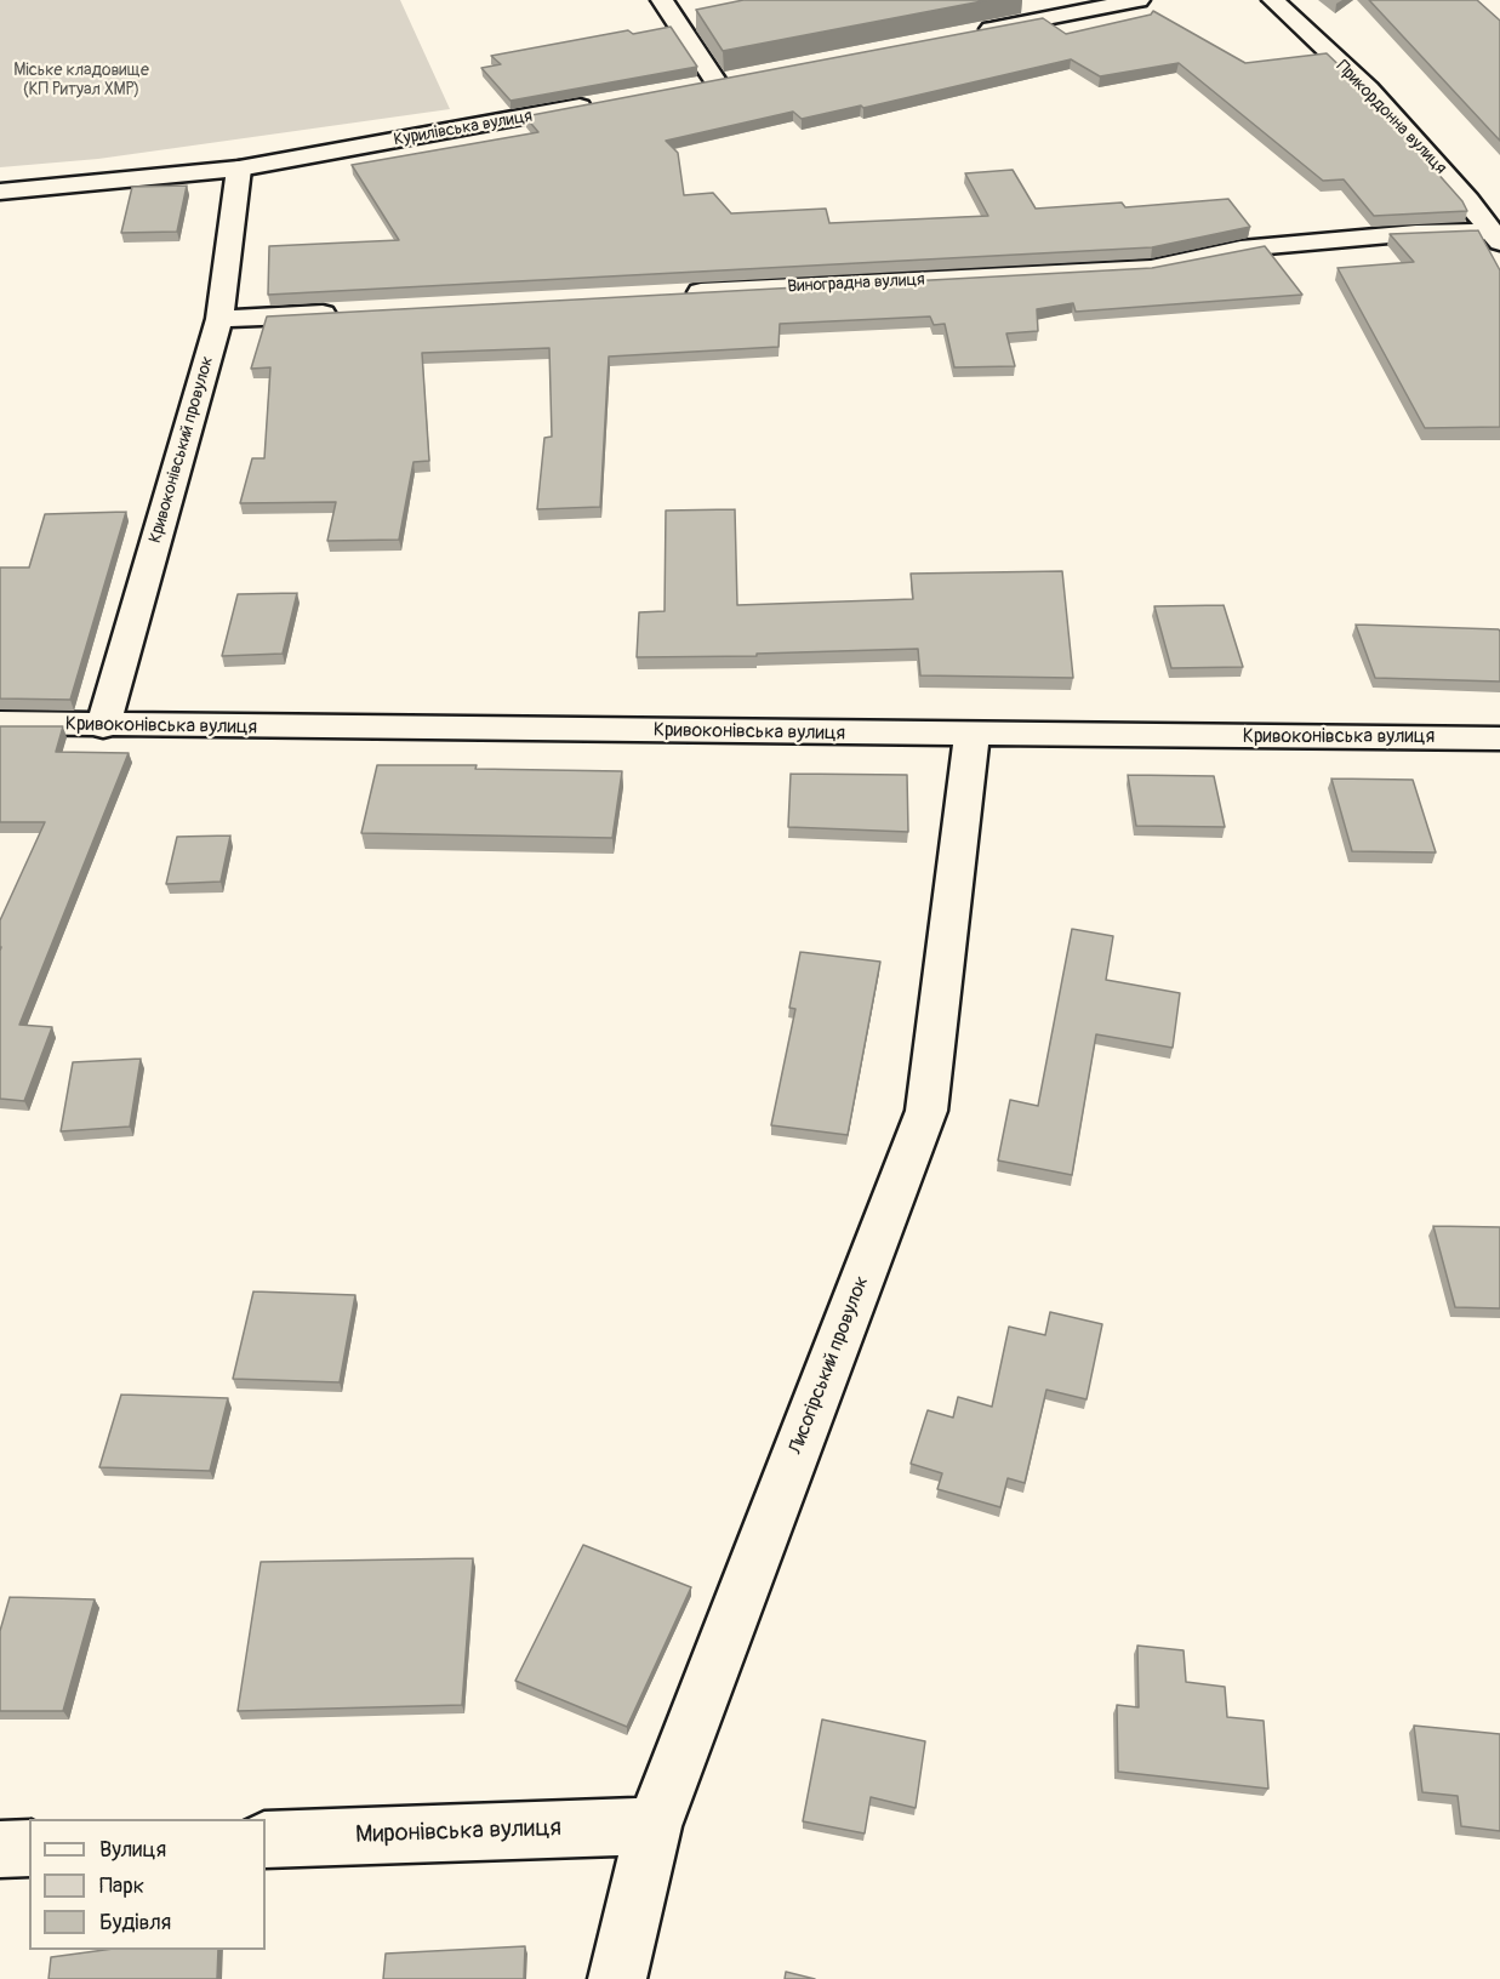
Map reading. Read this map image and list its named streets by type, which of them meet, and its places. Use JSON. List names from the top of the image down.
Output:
{
  "streets": {
    "street": [
      "Прикордонна вулиця",
      "Курилівська вулиця",
      "Виноградна вулиця",
      "Кривоконівський провулок",
      "Кривоконівська вулиця",
      "Лисогірський провулок",
      "Миронівська вулиця"
    ]
  },
  "crossings": [
    ["Прикордонна вулиця", "Виноградна вулиця"],
    ["Курилівська вулиця", "Кривоконівський провулок"],
    ["Кривоконівський провулок", "Кривоконівська вулиця"],
    ["Кривоконівська вулиця", "Лисогірський провулок"],
    ["Лисогірський провулок", "Миронівська вулиця"]
  ],
  "parks": ["Міське кладовище (КП Ритуал ХМР)"],
  "legend": ["Вулиця", "Парк", "Будівля"]
}
